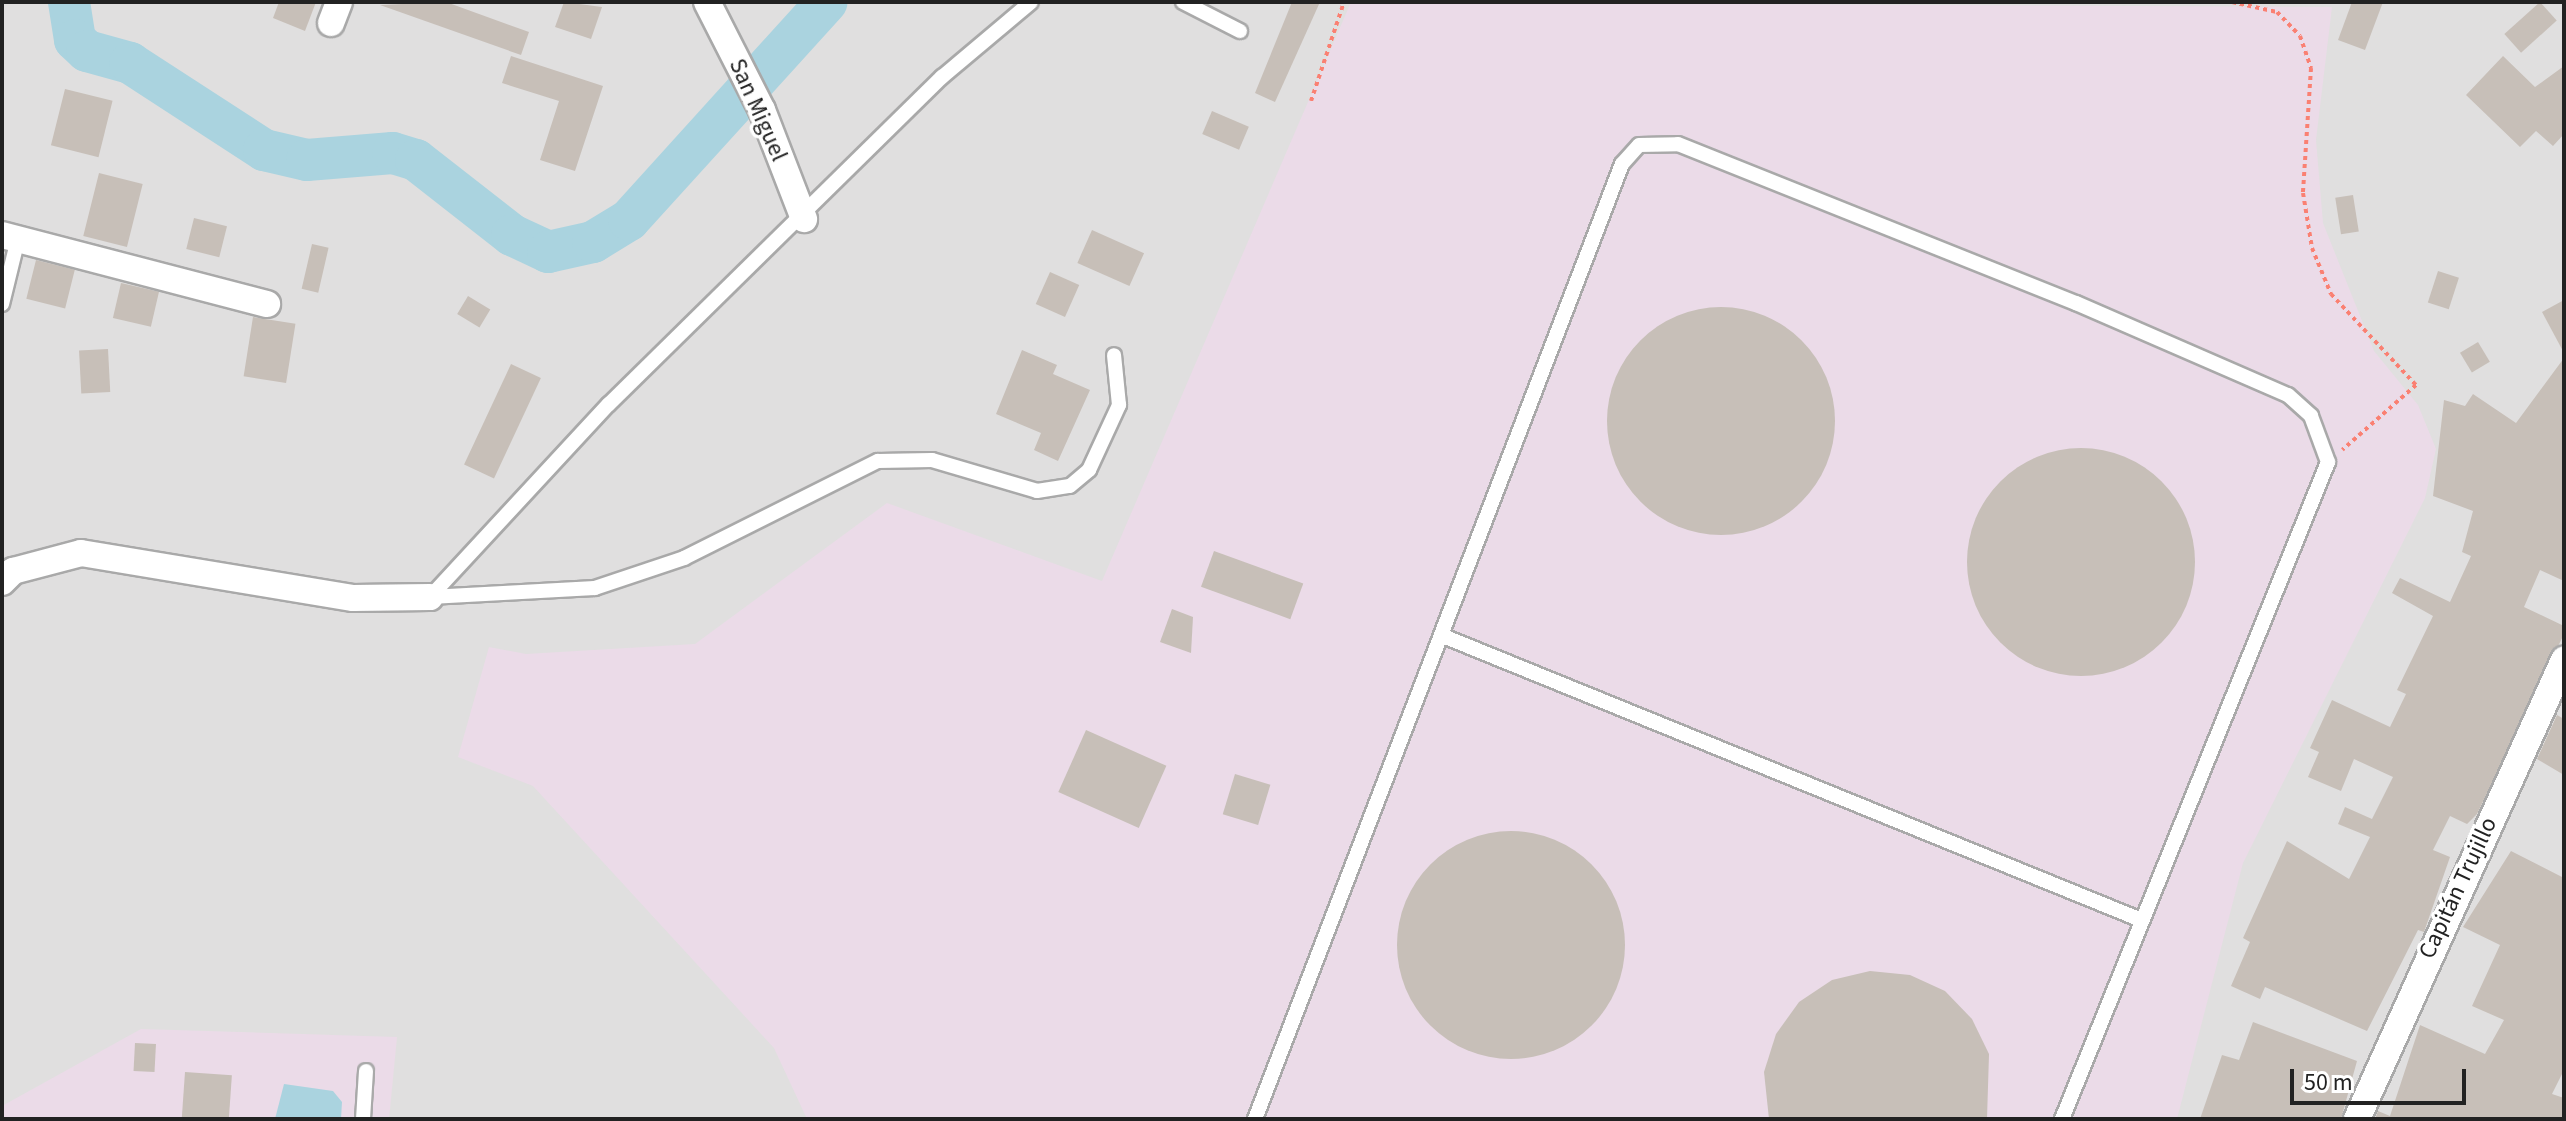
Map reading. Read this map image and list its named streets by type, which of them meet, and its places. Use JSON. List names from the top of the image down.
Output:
{
  "streets": {
    "street": ["San Miguel", "Capitán Trujillo"]
  },
  "scale_bar": "50 m"
}
